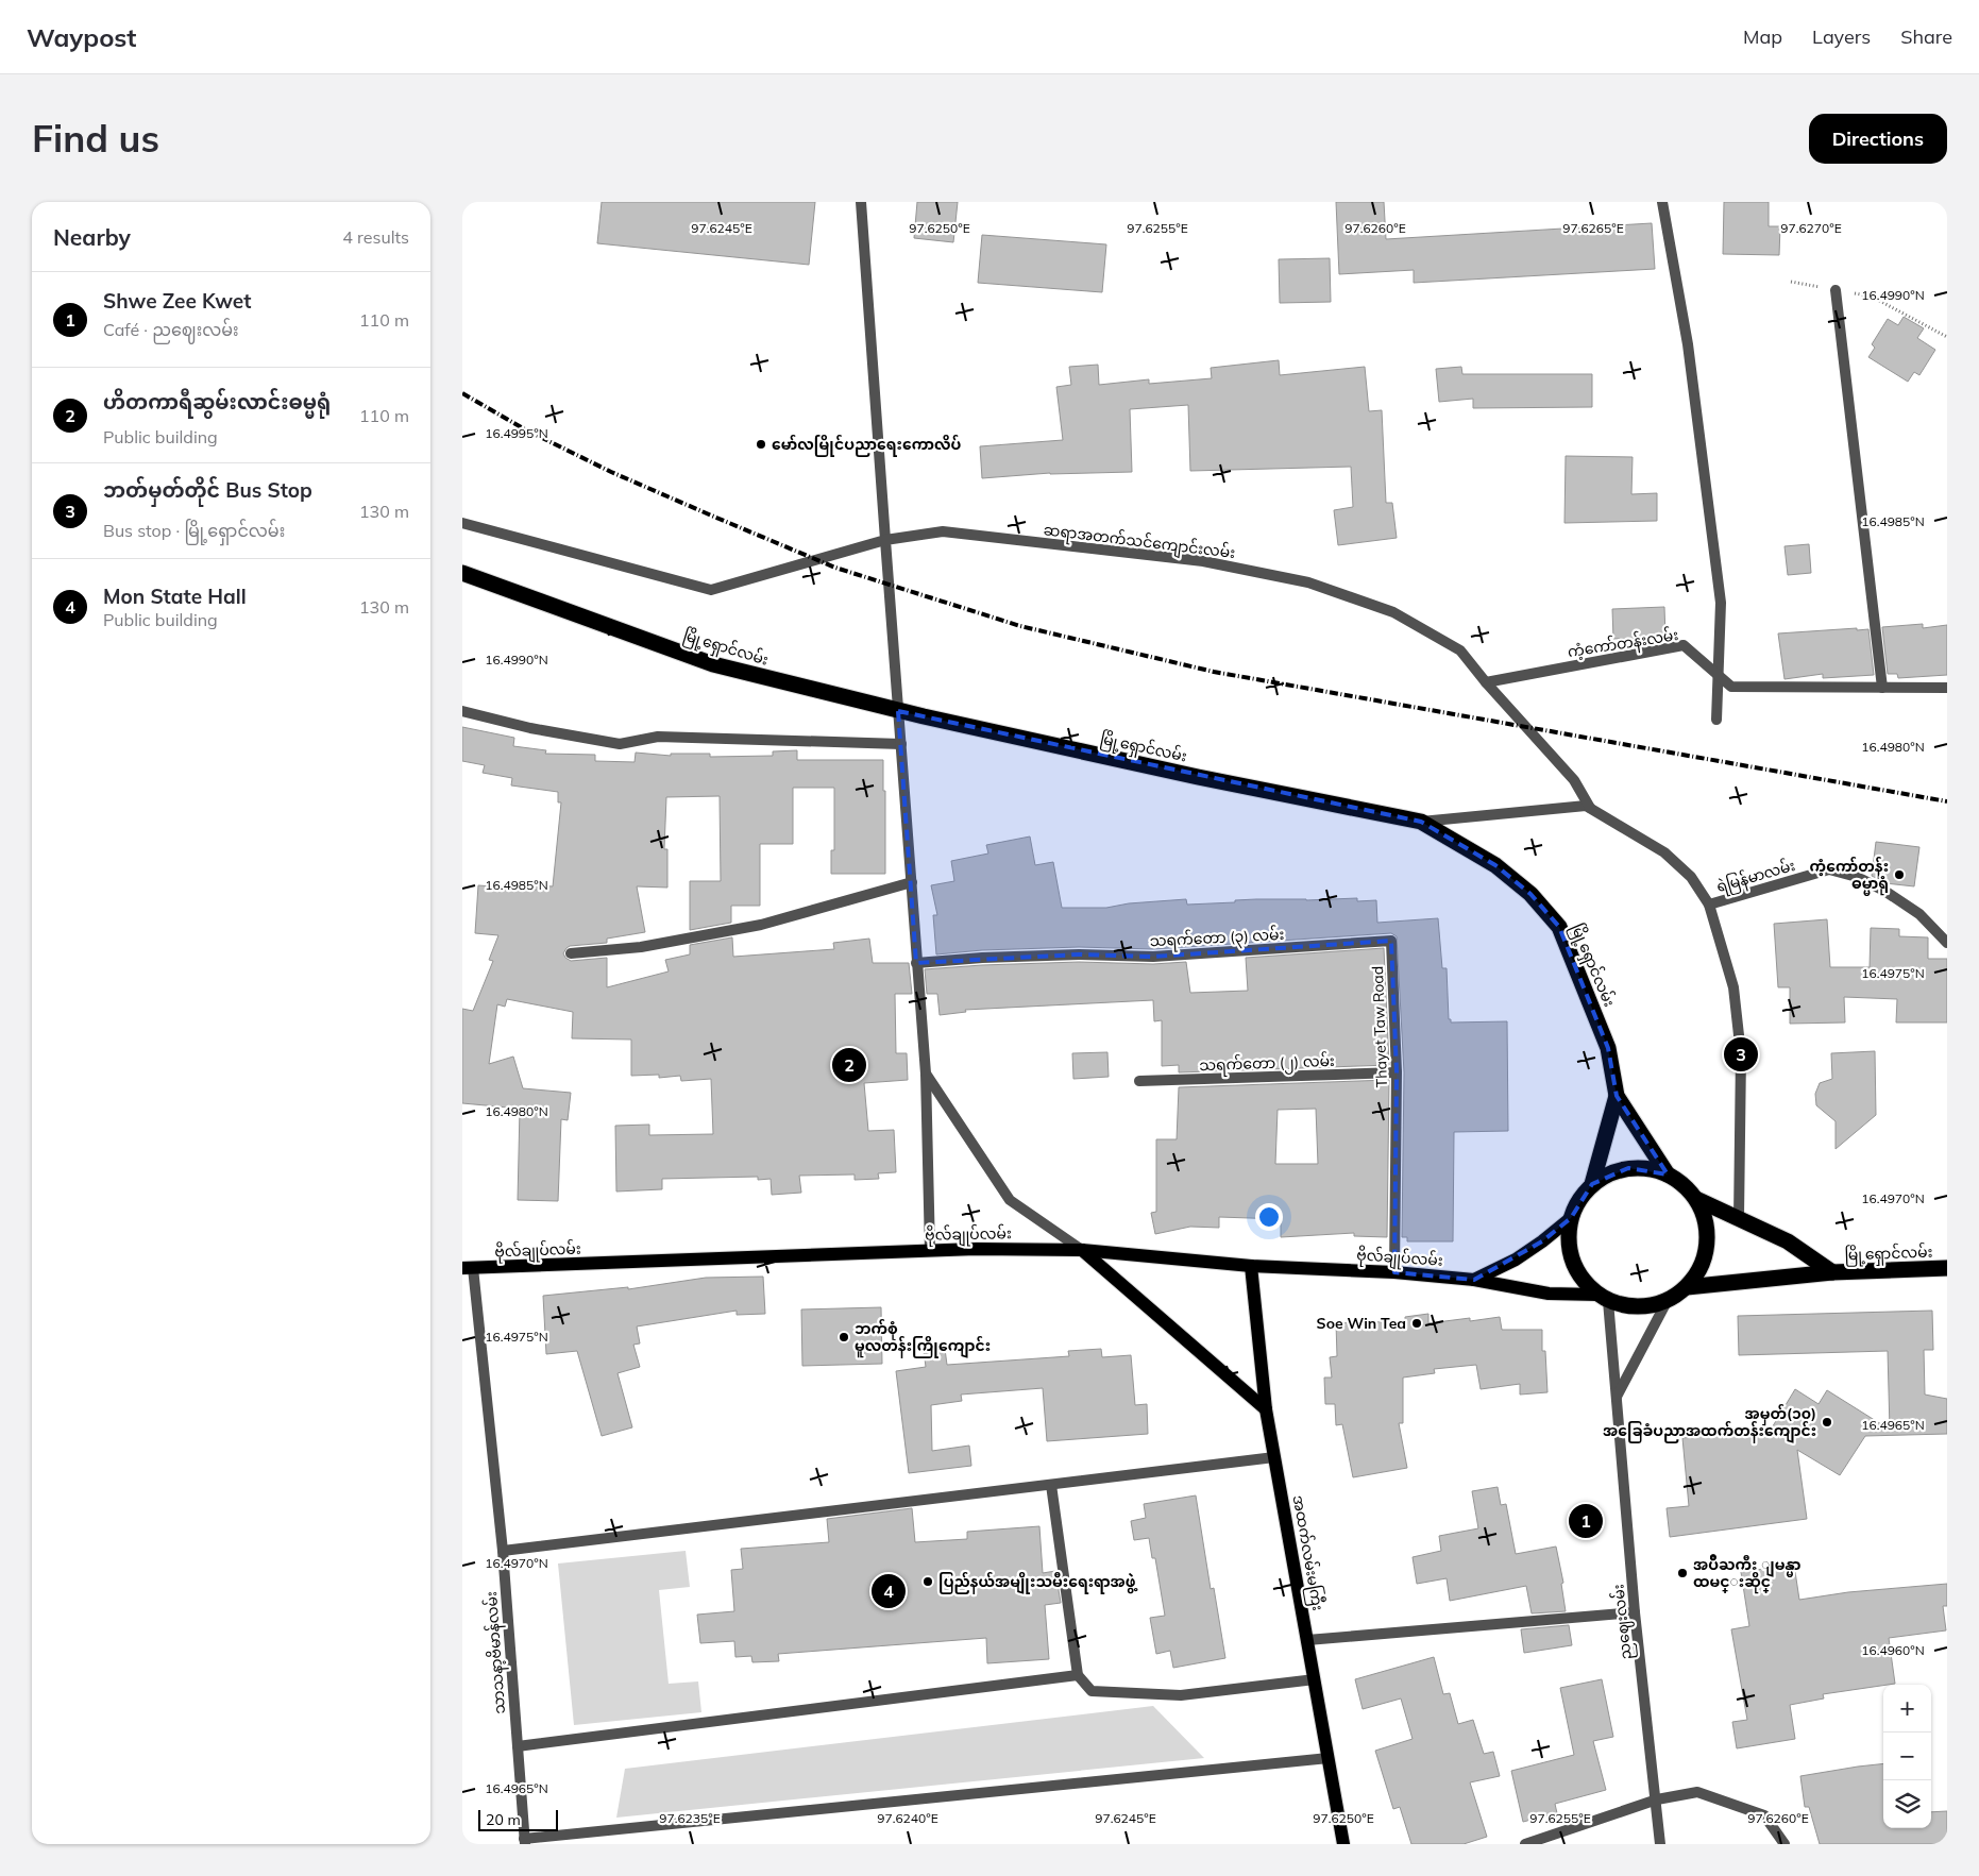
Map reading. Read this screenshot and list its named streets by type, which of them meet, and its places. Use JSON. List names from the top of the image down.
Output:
{
  "streets": {
    "highway": ["မြို့ရှောင်လမ်း"],
    "main road": ["ဗိုလ်ချုပ်လမ်း", "အထက်လမ်းမကြီး"],
    "street": [
      "ဆရာအတက်သင်ကျောင်းလမ်း",
      "ကံ့ကော်တန်းလမ်း",
      "ရဲမြန်မာလမ်း",
      "သရက်တော (၃) လမ်း",
      "Thayet Taw Road",
      "သရက်တော (၂) လမ်း",
      "ညဈေးလမ်း",
      "သာသနာ့ဗိမာန်လမ်း"
    ]
  },
  "crossings": [
    ["ဆရာအတက်သင်ကျောင်းလမ်း", "ကံ့ကော်တန်းလမ်း"],
    ["မြို့ရှောင်လမ်း", "ဗိုလ်ချုပ်လမ်း"],
    ["မြို့ရှောင်လမ်း", "ညဈေးလမ်း"],
    ["သရက်တော (၃) လမ်း", "Thayet Taw Road"],
    ["Thayet Taw Road", "သရက်တော (၂) လမ်း"],
    ["Thayet Taw Road", "ဗိုလ်ချုပ်လမ်း"],
    ["ဗိုလ်ချုပ်လမ်း", "အထက်လမ်းမကြီး"],
    ["ဗိုလ်ချုပ်လမ်း", "ညဈေးလမ်း"],
    ["ဗိုလ်ချုပ်လမ်း", "သာသနာ့ဗိမာန်လမ်း"]
  ],
  "places": [
    "မော်လမြိုင်ပညာရေးကောလိပ်",
    "ကံ့ကော်တန်း ဓမ္မာရုံ",
    "Soe Win Tea",
    "ဘက်စုံ မူလတန်းကြိုကျောင်း",
    "အမှတ်(၁၀) အခြေခံပညာအထက်တန်းကျောင်း",
    "အပ်ိဳႀကီး ျမန္မာ ထမင္းဆိုင္",
    "ပြည်နယ်အမျိုးသမီးရေးရာအဖွဲ့"
  ],
  "scale_bar": "20 m",
  "page": {
    "header": "Waypost",
    "nav": ["Map", "Layers", "Share"],
    "buttons": "Directions",
    "title": "Find us",
    "heading": ["Nearby", "4 results"],
    "list": [
      {
        "mark": "1",
        "name": "Shwe Zee Kwet",
        "note": "Café · ညဈေးလမ်း",
        "value": "110 m"
      },
      {
        "mark": "2",
        "name": "ဟိတကာရီဆွမ်းလာင်းဓမ္မရုံ",
        "note": "Public building",
        "value": "110 m"
      },
      {
        "mark": "3",
        "name": "ဘတ်မှတ်တိုင် Bus Stop",
        "note": "Bus stop · မြို့ရှောင်လမ်း",
        "value": "130 m"
      },
      {
        "mark": "4",
        "name": "Mon State Hall",
        "note": "Public building",
        "value": "130 m"
      }
    ],
    "pins": [
      "3",
      "2",
      "1",
      "4"
    ],
    "map_buttons": ["+", "−"],
    "scale": "20 m"
  },
  "coordinates": [
    "97.6245°E",
    "97.6250°E",
    "97.6255°E",
    "97.6260°E",
    "97.6265°E",
    "97.6270°E",
    "16.4990°N",
    "16.4995°N",
    "16.4985°N",
    "16.4980°N",
    "16.4975°N",
    "16.4970°N",
    "16.4965°N",
    "16.4960°N",
    "97.6235°E",
    "97.6240°E"
  ]
}
